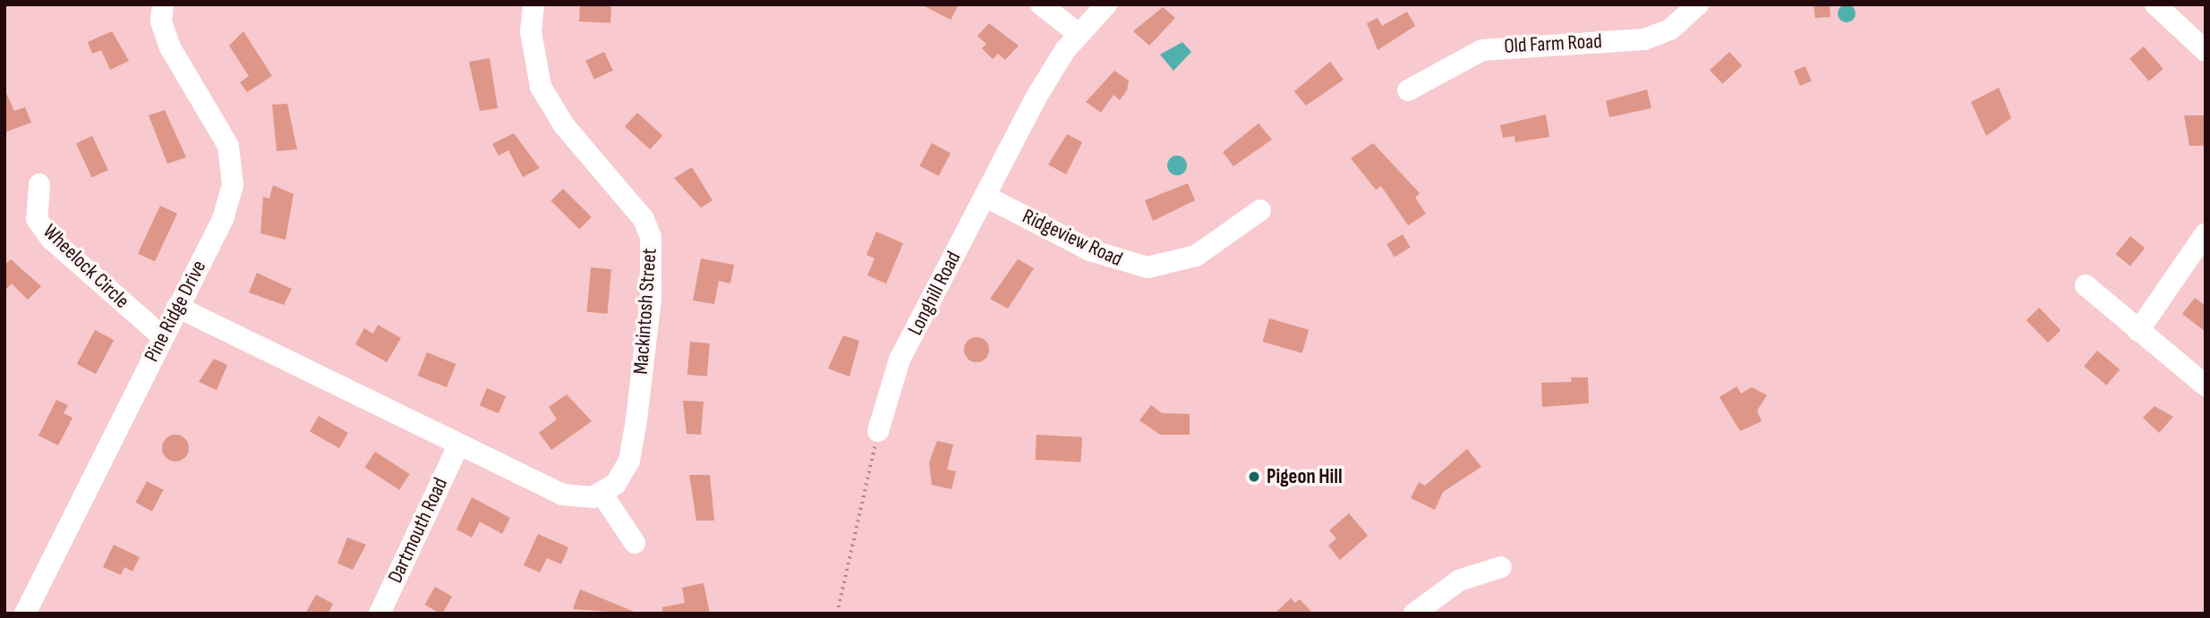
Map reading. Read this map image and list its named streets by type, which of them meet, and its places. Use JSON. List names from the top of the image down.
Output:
{
  "streets": {
    "street": [
      "Old Farm Road",
      "Ridgeview Road",
      "Wheelock Circle",
      "Longhill Road",
      "Pine Ridge Drive",
      "Mackintosh Street",
      "Dartmouth Road"
    ]
  },
  "crossings": [
    ["Ridgeview Road", "Longhill Road"],
    ["Wheelock Circle", "Pine Ridge Drive"]
  ],
  "places": ["Pigeon Hill"]
}
